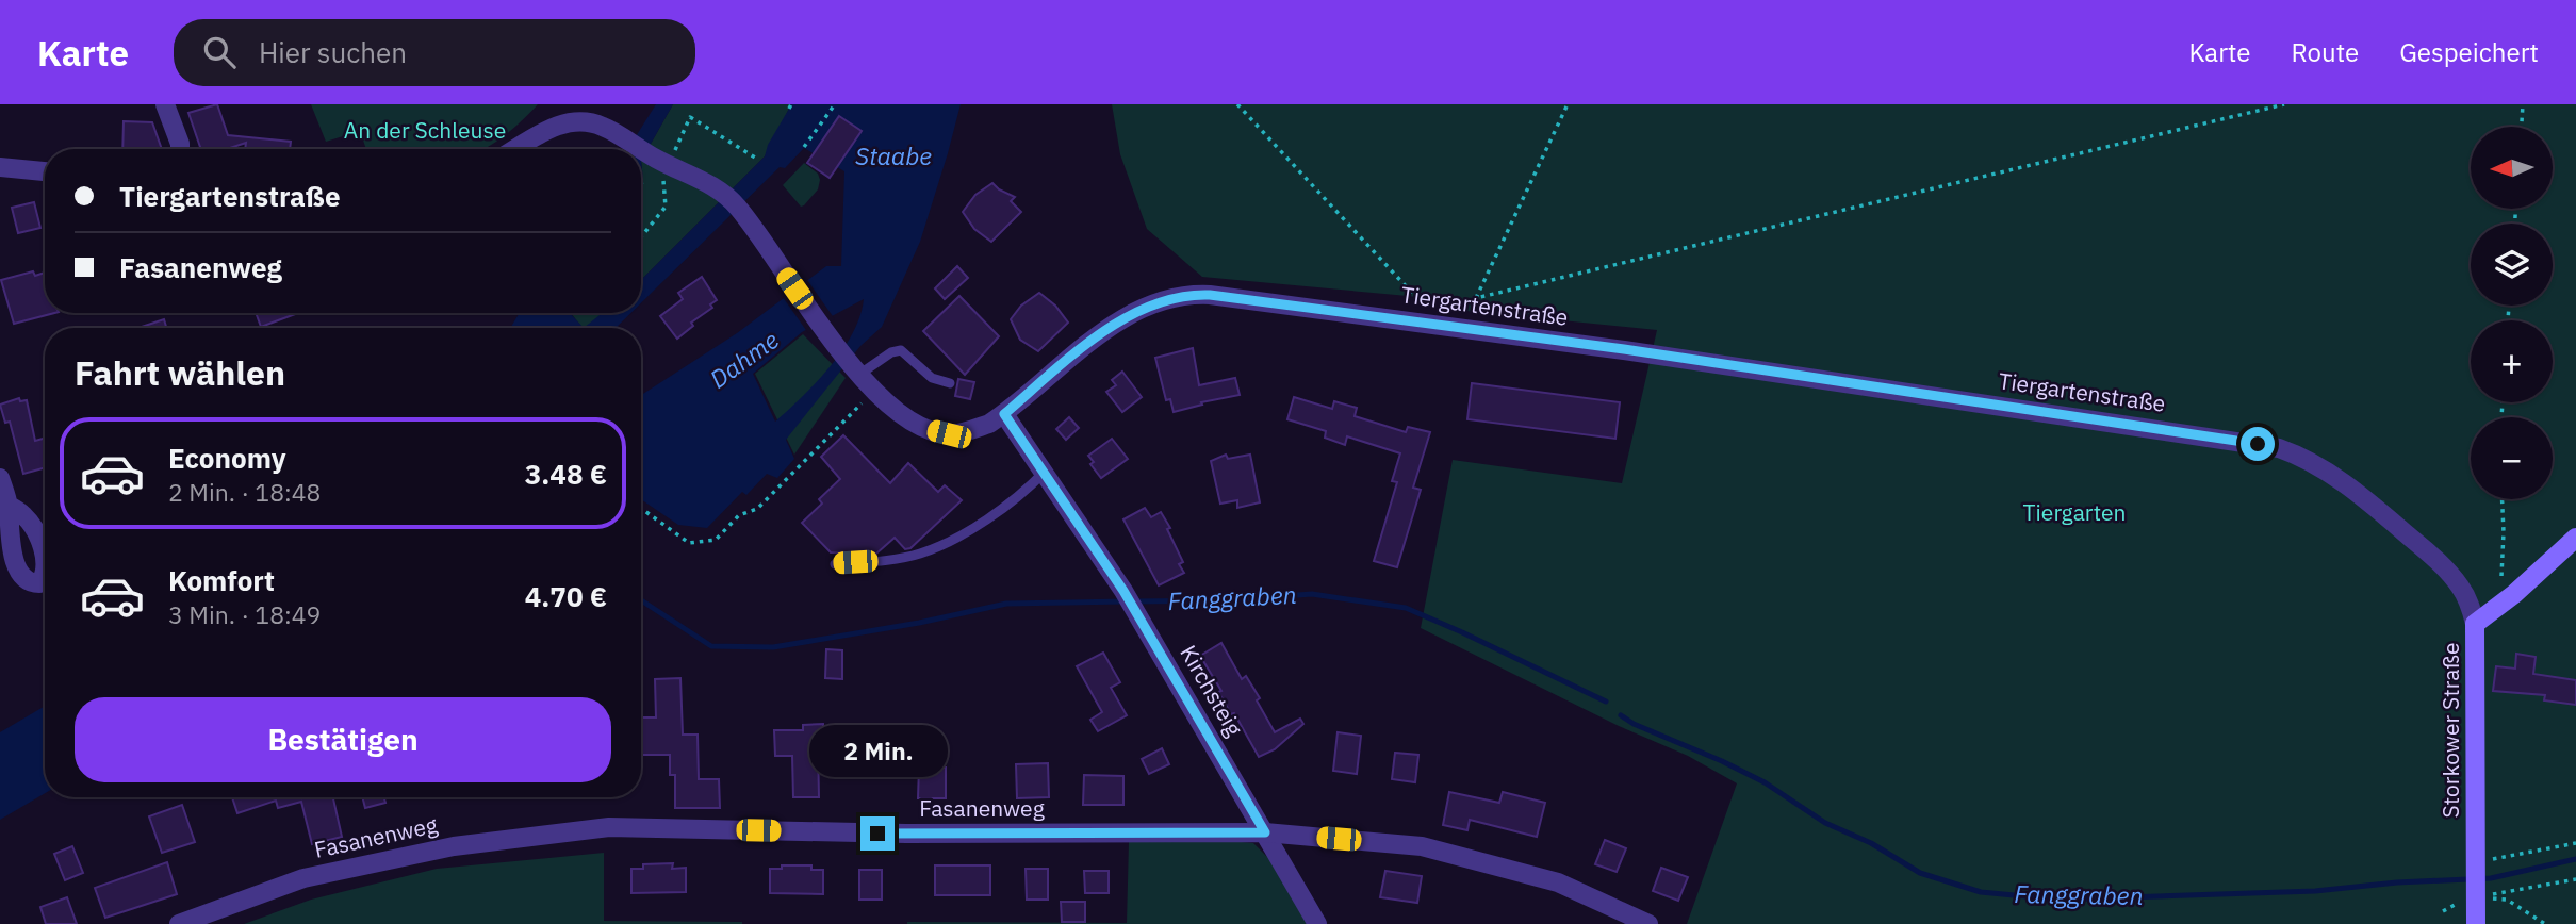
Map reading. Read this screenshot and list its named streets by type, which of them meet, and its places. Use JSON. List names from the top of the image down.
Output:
{
  "streets": {
    "main road": ["Storkower Straße"],
    "street": ["Tiergartenstraße", "Kirchsteig", "Fasanenweg"]
  },
  "crossings": [
    ["Tiergartenstraße", "Kirchsteig"],
    ["Tiergartenstraße", "Storkower Straße"],
    ["Kirchsteig", "Fasanenweg"]
  ],
  "water": ["Staabe", "Dahme", "Fanggraben"],
  "parks": ["An der Schleuse", "Tiergarten"],
  "north": "left",
  "page": {
    "header": "Karte",
    "search": "Hier suchen",
    "nav": ["Karte", "Route", "Gespeichert"],
    "map_buttons": ["+", "−"],
    "banner": ["Tiergartenstraße", "Fasanenweg"],
    "heading": "Fahrt wählen",
    "list": [
      {
        "name": "Economy",
        "note": "2 Min. · 18:48",
        "value": "3.48 €"
      },
      {
        "name": "Komfort",
        "note": "3 Min. · 18:49",
        "value": "4.70 €"
      }
    ],
    "buttons": "Bestätigen",
    "bubble": "2 Min."
  }
}
